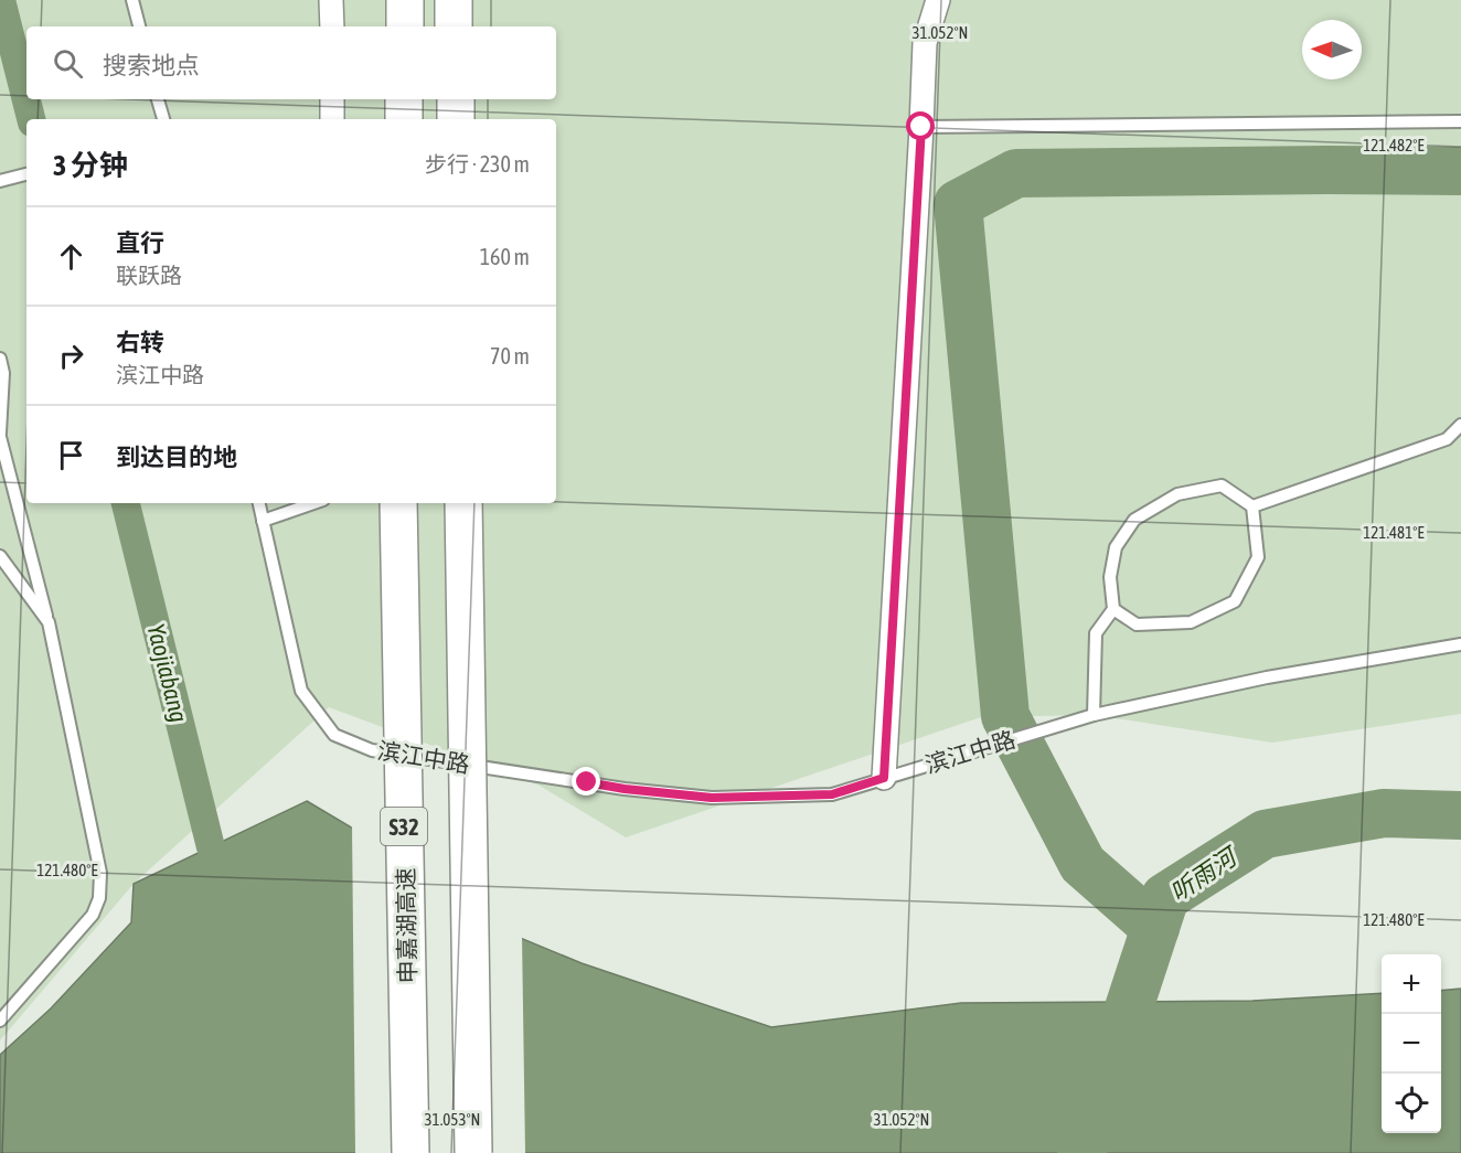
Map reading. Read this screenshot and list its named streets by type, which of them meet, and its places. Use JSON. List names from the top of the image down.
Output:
{
  "streets": {
    "highway": ["S32", "申嘉湖高速"],
    "lane": ["滨江中路"]
  },
  "water": ["Yaojiabang", "听雨河"],
  "north": "left",
  "page": {
    "search": "搜索地点",
    "heading": ["3 分钟", "步行 · 230 m"],
    "list": [
      ["直行", "联跃路", "160 m"],
      ["右转", "滨江中路", "70 m"],
      "到达目的地"
    ],
    "map_buttons": ["+", "−"]
  },
  "coordinates": [
    "31.052°N",
    "121.482°E",
    "121.481°E",
    "121.480°E",
    "31.053°N"
  ]
}
